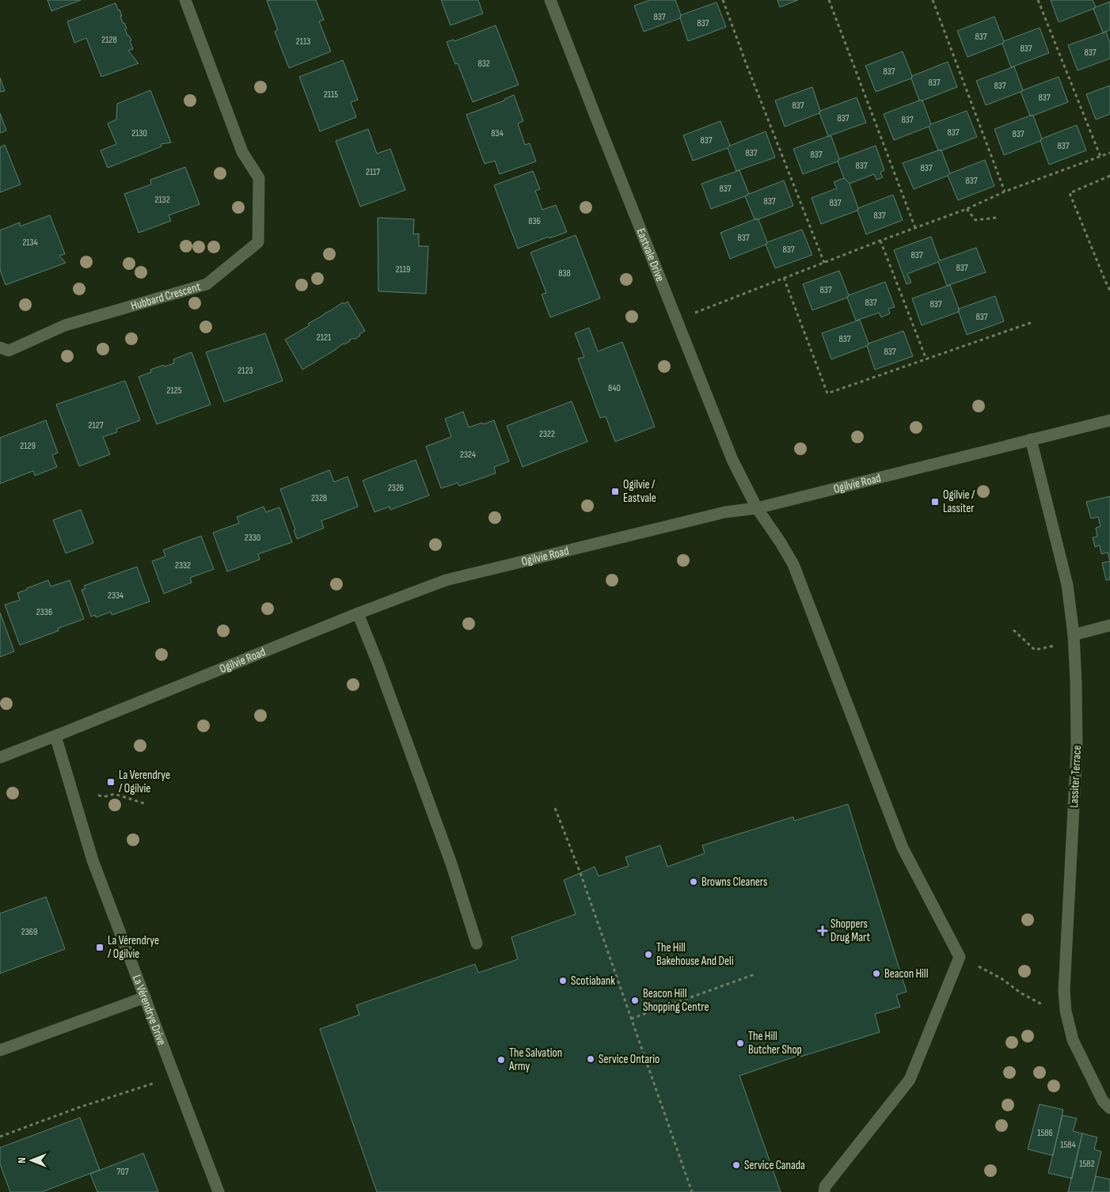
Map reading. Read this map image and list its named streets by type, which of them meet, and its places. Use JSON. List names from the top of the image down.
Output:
{
  "streets": {
    "street": [
      "Eastvale Drive",
      "Hubbard Crescent",
      "Ogilvie Road",
      "Lassiter Terrace",
      "La Vérendrye Drive"
    ]
  },
  "crossings": [
    ["Eastvale Drive", "Ogilvie Road"],
    ["Ogilvie Road", "Lassiter Terrace"],
    ["Ogilvie Road", "La Vérendrye Drive"]
  ],
  "places": {
    "transit": [
      "Ogilvie / Eastvale",
      "Ogilvie / Lassiter",
      "La Verendrye / Ogilvie",
      "La Vérendrye / Ogilvie"
    ],
    "other": [
      "Browns Cleaners",
      "The Hill Bakehouse And Deli",
      "Beacon Hill",
      "Scotiabank",
      "Beacon Hill Shopping Centre",
      "The Hill Butcher Shop",
      "Service Ontario",
      "The Salvation Army",
      "Service Canada"
    ],
    "health": ["Shoppers Drug Mart"]
  },
  "house_numbers": [
    "837",
    "837",
    "837",
    "2128",
    "2113",
    "837",
    "837",
    "832",
    "837",
    "837",
    "837",
    "2115",
    "837",
    "837",
    "837",
    "837",
    "837",
    "2130",
    "834",
    "837",
    "837",
    "837",
    "837",
    "837",
    "837",
    "837",
    "2117",
    "837",
    "837",
    "2132",
    "837",
    "837",
    "837",
    "836",
    "837",
    "2134",
    "837",
    "837",
    "837",
    "2119",
    "838",
    "837",
    "837",
    "837",
    "837",
    "2121",
    "837",
    "837",
    "2123",
    "840",
    "2125",
    "2127",
    "2322",
    "2129",
    "2324",
    "2326",
    "2328",
    "2330",
    "2332",
    "2334",
    "2336",
    "2369",
    "1586",
    "1584",
    "1582",
    "707"
  ],
  "north": "left"
}
